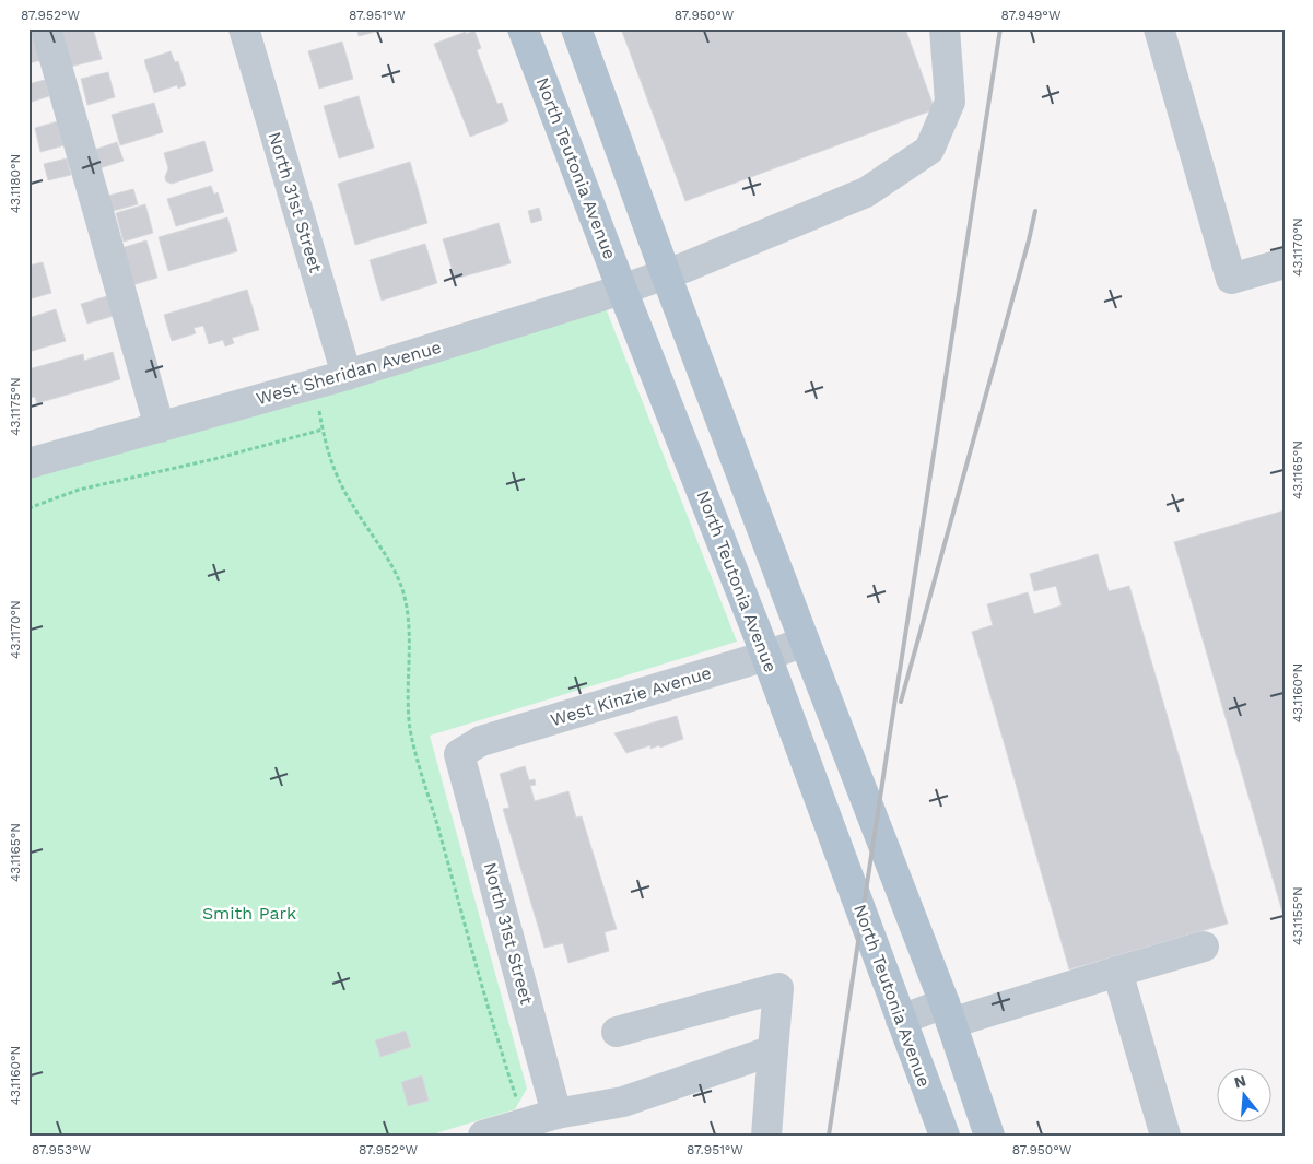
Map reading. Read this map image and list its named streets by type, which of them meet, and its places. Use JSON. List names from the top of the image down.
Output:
{
  "streets": {
    "main road": ["North Teutonia Avenue"],
    "street": ["North 31st Street", "West Sheridan Avenue", "West Kinzie Avenue"]
  },
  "crossings": [
    ["North Teutonia Avenue", "West Sheridan Avenue"],
    ["North Teutonia Avenue", "West Kinzie Avenue"],
    ["North 31st Street", "West Sheridan Avenue"],
    ["North 31st Street", "West Kinzie Avenue"]
  ],
  "parks": ["Smith Park"],
  "north": "top",
  "coordinates": [
    "87.952°W",
    "87.951°W",
    "87.950°W",
    "87.949°W",
    "43.1180°N",
    "43.1170°N",
    "43.1175°N",
    "43.1165°N",
    "43.1160°N",
    "43.1155°N",
    "87.953°W"
  ]
}
